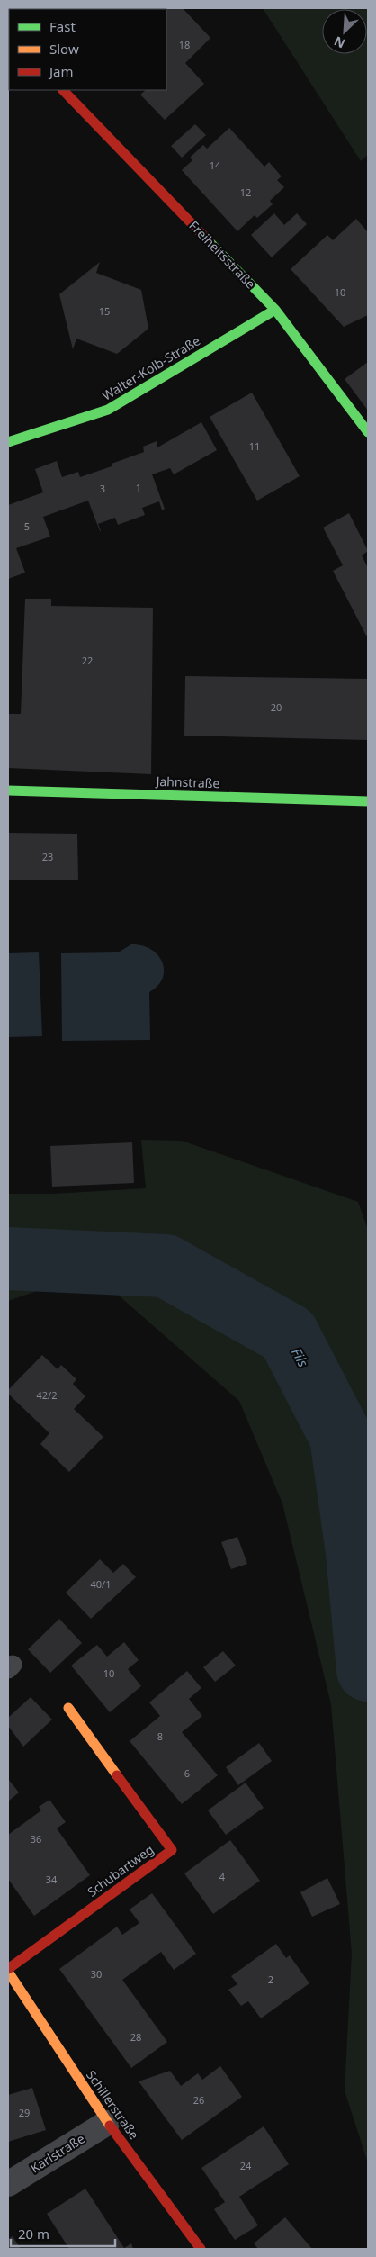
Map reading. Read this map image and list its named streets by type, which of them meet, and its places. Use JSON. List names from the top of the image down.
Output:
{
  "streets": {
    "street": [
      "Freiheitsstraße",
      "Walter-Kolb-Straße",
      "Jahnstraße",
      "Schubartweg",
      "Schillerstraße",
      "Karlstraße"
    ]
  },
  "crossings": [
    ["Freiheitsstraße", "Walter-Kolb-Straße"],
    ["Schillerstraße", "Karlstraße"]
  ],
  "water": ["Fils"],
  "house_numbers": [
    "18",
    "14",
    "12",
    "10",
    "15",
    "11",
    "1",
    "3",
    "5",
    "22",
    "20",
    "23",
    "42/2",
    "40/1",
    "10",
    "8",
    "6",
    "36",
    "4",
    "34",
    "30",
    "2",
    "28",
    "26",
    "29",
    "24"
  ],
  "legend": ["Fast", "Slow", "Jam"],
  "scale_bar": "20 m",
  "north": "bottom left"
}
